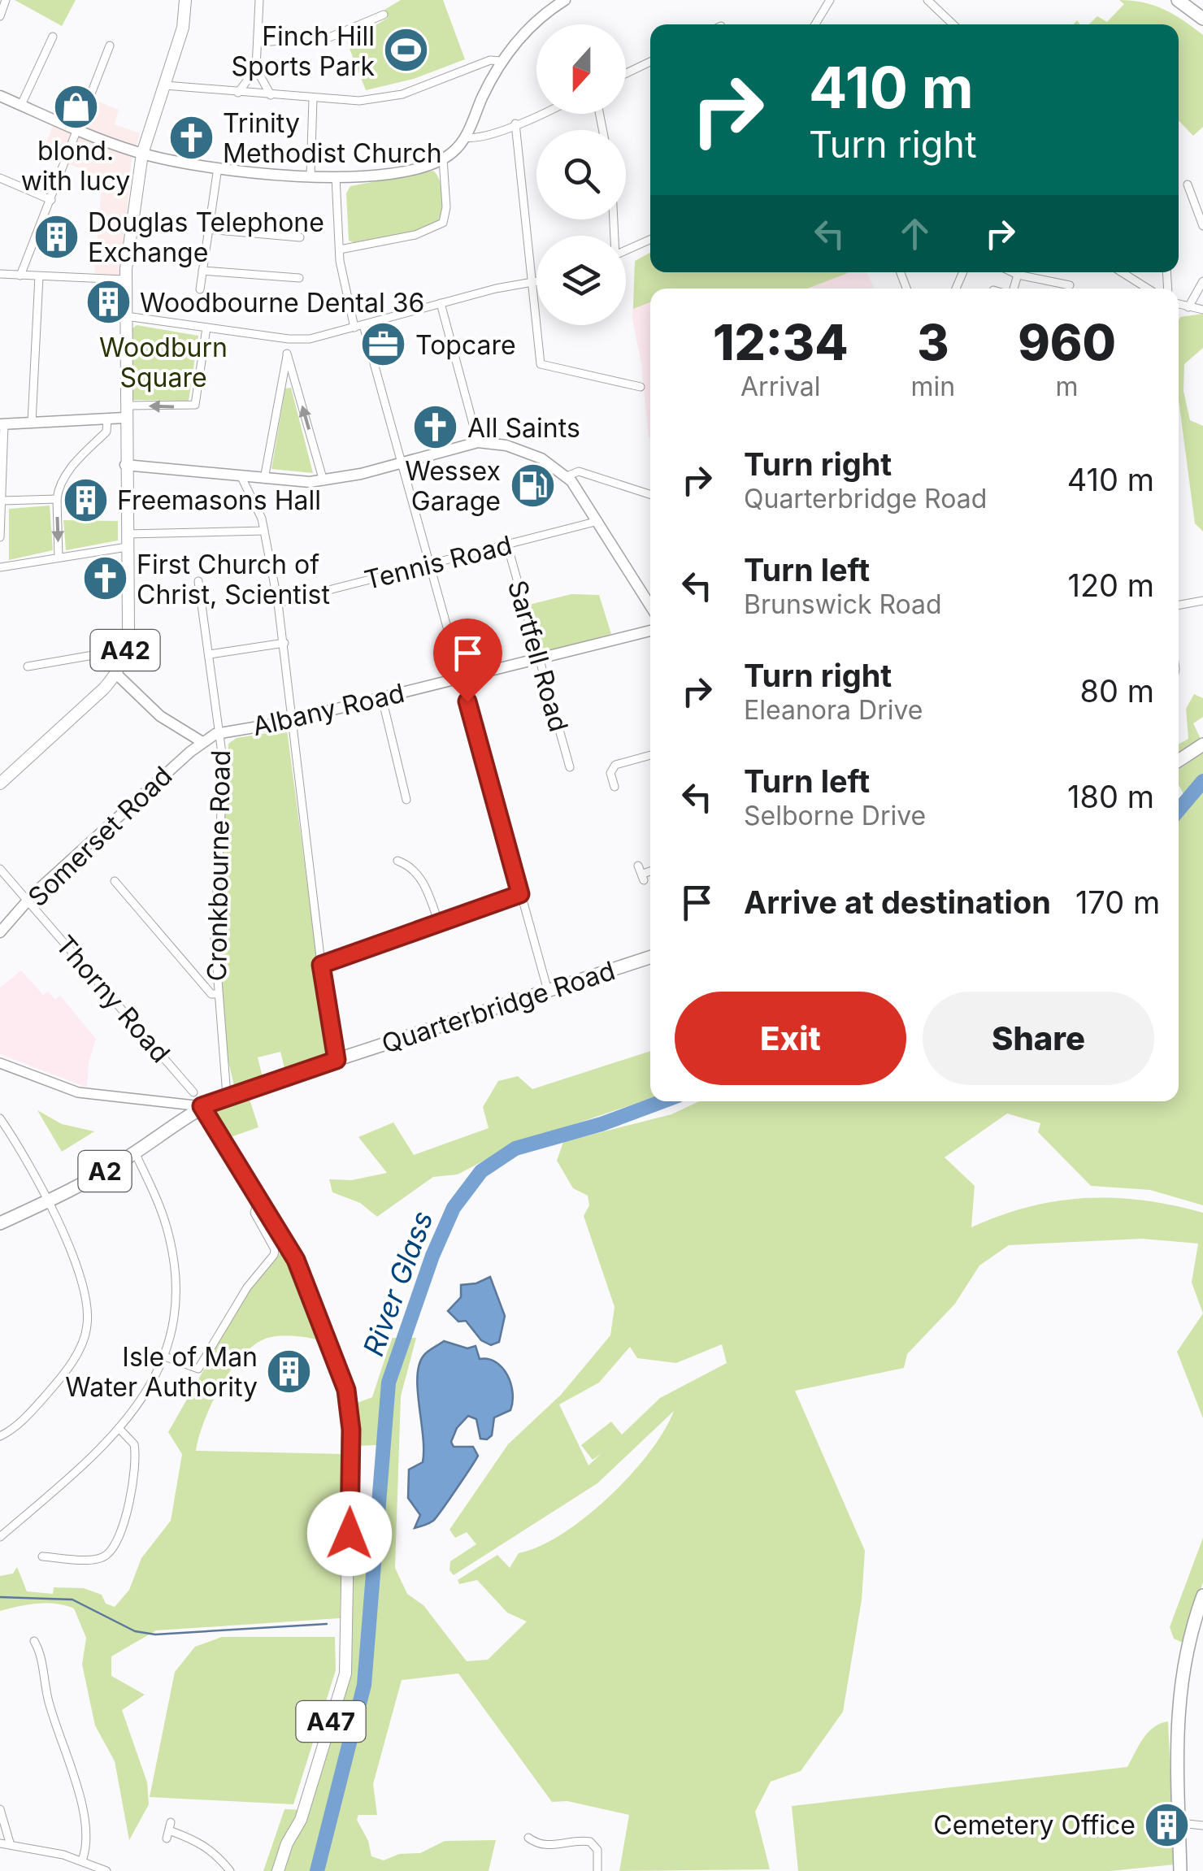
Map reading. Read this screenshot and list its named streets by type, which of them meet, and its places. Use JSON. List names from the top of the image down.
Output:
{
  "streets": {
    "highway": ["Quarterbridge Road", "A2"],
    "main road": [
      "A42",
      "Albany Road",
      "Somerset Road",
      "A47"
    ],
    "street": [
      "Tennis Road",
      "Sartfell Road",
      "Cronkbourne Road",
      "Thorny Road"
    ]
  },
  "crossings": [
    ["Tennis Road", "Sartfell Road"],
    ["Sartfell Road", "Albany Road"],
    ["Albany Road", "Somerset Road"],
    ["Albany Road", "Cronkbourne Road"],
    ["Somerset Road", "Thorny Road"],
    ["Cronkbourne Road", "Quarterbridge Road"],
    ["Quarterbridge Road", "A2"],
    ["Quarterbridge Road", "A47"],
    ["A2", "A47"]
  ],
  "water": ["River Glass"],
  "parks": ["Woodburn Square"],
  "places": {
    "sports": ["Finch Hill Sports Park"],
    "shop": ["blond. with lucy"],
    "church": ["Trinity Methodist Church", "All Saints", "First Church of Christ, Scientist"],
    "building": [
      "Douglas Telephone Exchange",
      "Woodbourne Dental 36",
      "Freemasons Hall",
      "Isle of Man Water Authority",
      "Cemetery Office"
    ],
    "office": ["Topcare"],
    "fuel station": ["Wessex Garage"]
  },
  "north": "bottom",
  "page": {
    "turn": ["410 m", "Turn right"],
    "eta": [
      "12:34",
      "Arrival",
      "3",
      "min",
      "960",
      "m"
    ],
    "list": [
      {
        "name": "Turn right",
        "note": "Quarterbridge Road",
        "value": "410 m"
      },
      {
        "name": "Turn left",
        "note": "Brunswick Road",
        "value": "120 m"
      },
      {
        "name": "Turn right",
        "note": "Eleanora Drive",
        "value": "80 m"
      },
      {
        "name": "Turn left",
        "note": "Selborne Drive",
        "value": "180 m"
      },
      {
        "name": "Arrive at destination",
        "value": "170 m"
      }
    ],
    "buttons": ["Exit", "Share"]
  }
}
